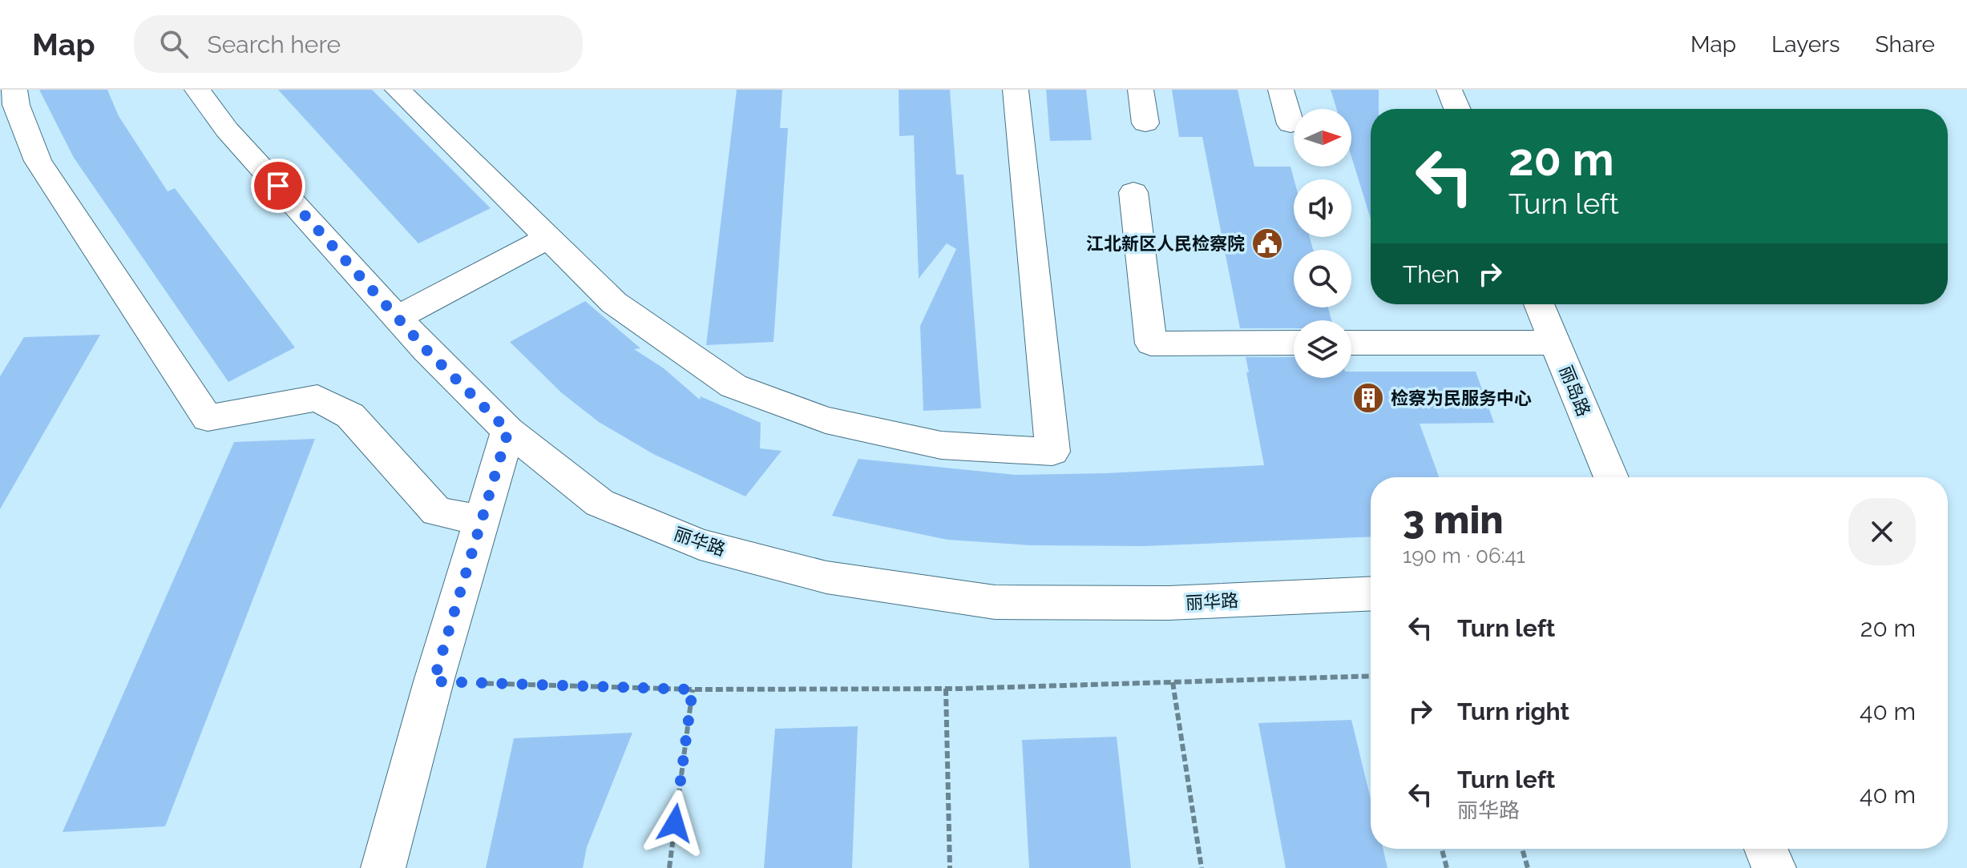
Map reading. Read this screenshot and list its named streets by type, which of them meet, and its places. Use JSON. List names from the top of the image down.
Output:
{
  "streets": {
    "street": ["丽岛路", "丽华路"]
  },
  "places": {
    "public building": ["江北新区人民检察院"],
    "building": ["检察为民服务中心"]
  },
  "north": "right",
  "page": {
    "header": "Map",
    "search": "Search here",
    "nav": ["Map", "Layers", "Share"],
    "turn": ["20 m", "Turn left"],
    "then": "Then",
    "heading": ["3 min", "190 m · 06:41"],
    "list": [
      {
        "name": "Turn left",
        "value": "20 m"
      },
      {
        "name": "Turn right",
        "value": "40 m"
      },
      {
        "name": "Turn left",
        "note": "丽华路",
        "value": "40 m"
      }
    ]
  }
}
